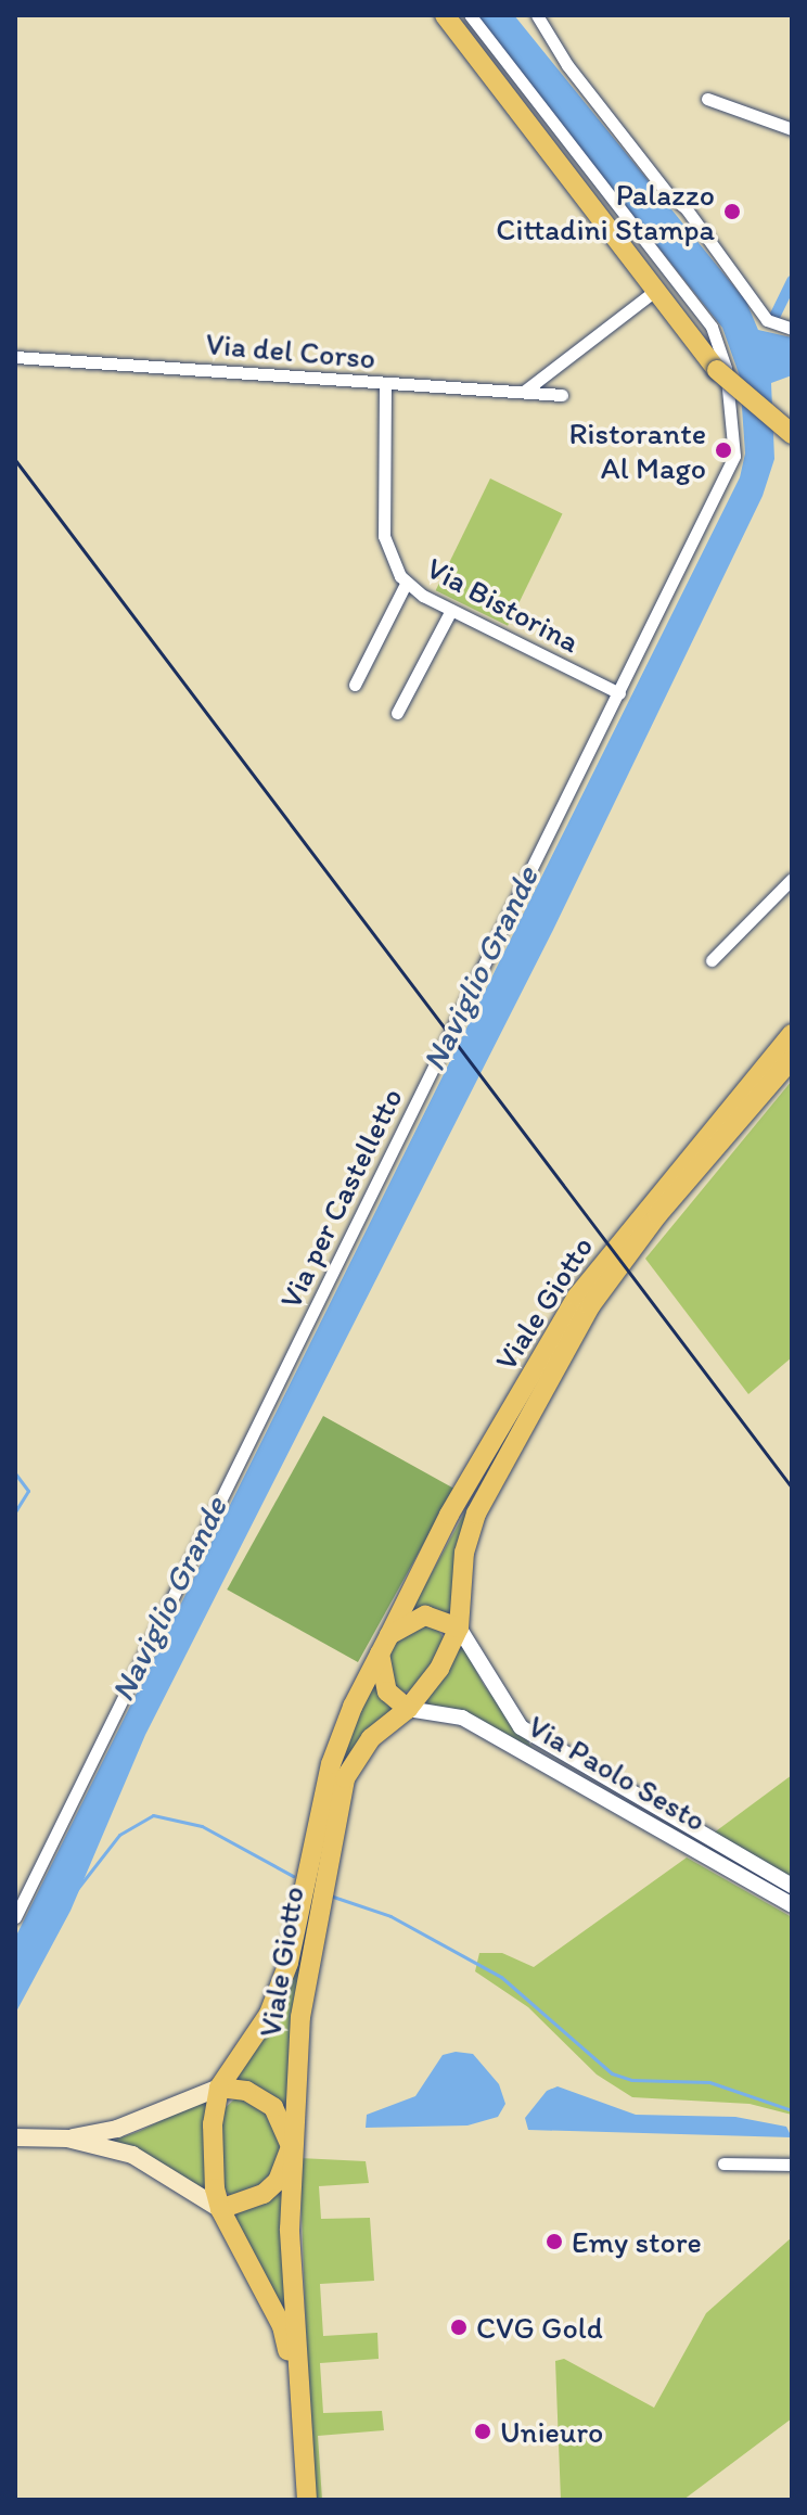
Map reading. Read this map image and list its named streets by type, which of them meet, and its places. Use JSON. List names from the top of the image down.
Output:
{
  "streets": {
    "main road": ["Viale Giotto"],
    "street": [
      "Via del Corso",
      "Via Bistorina",
      "Via per Castelletto",
      "Via Paolo Sesto"
    ]
  },
  "crossings": [
    ["Via del Corso", "Via Bistorina"],
    ["Via Bistorina", "Via per Castelletto"],
    ["Viale Giotto", "Via Paolo Sesto"]
  ],
  "water": ["Naviglio Grande"],
  "places": [
    "Palazzo Cittadini Stampa",
    "Ristorante Al Mago",
    "Emy store",
    "CVG Gold",
    "Unieuro"
  ]
}
